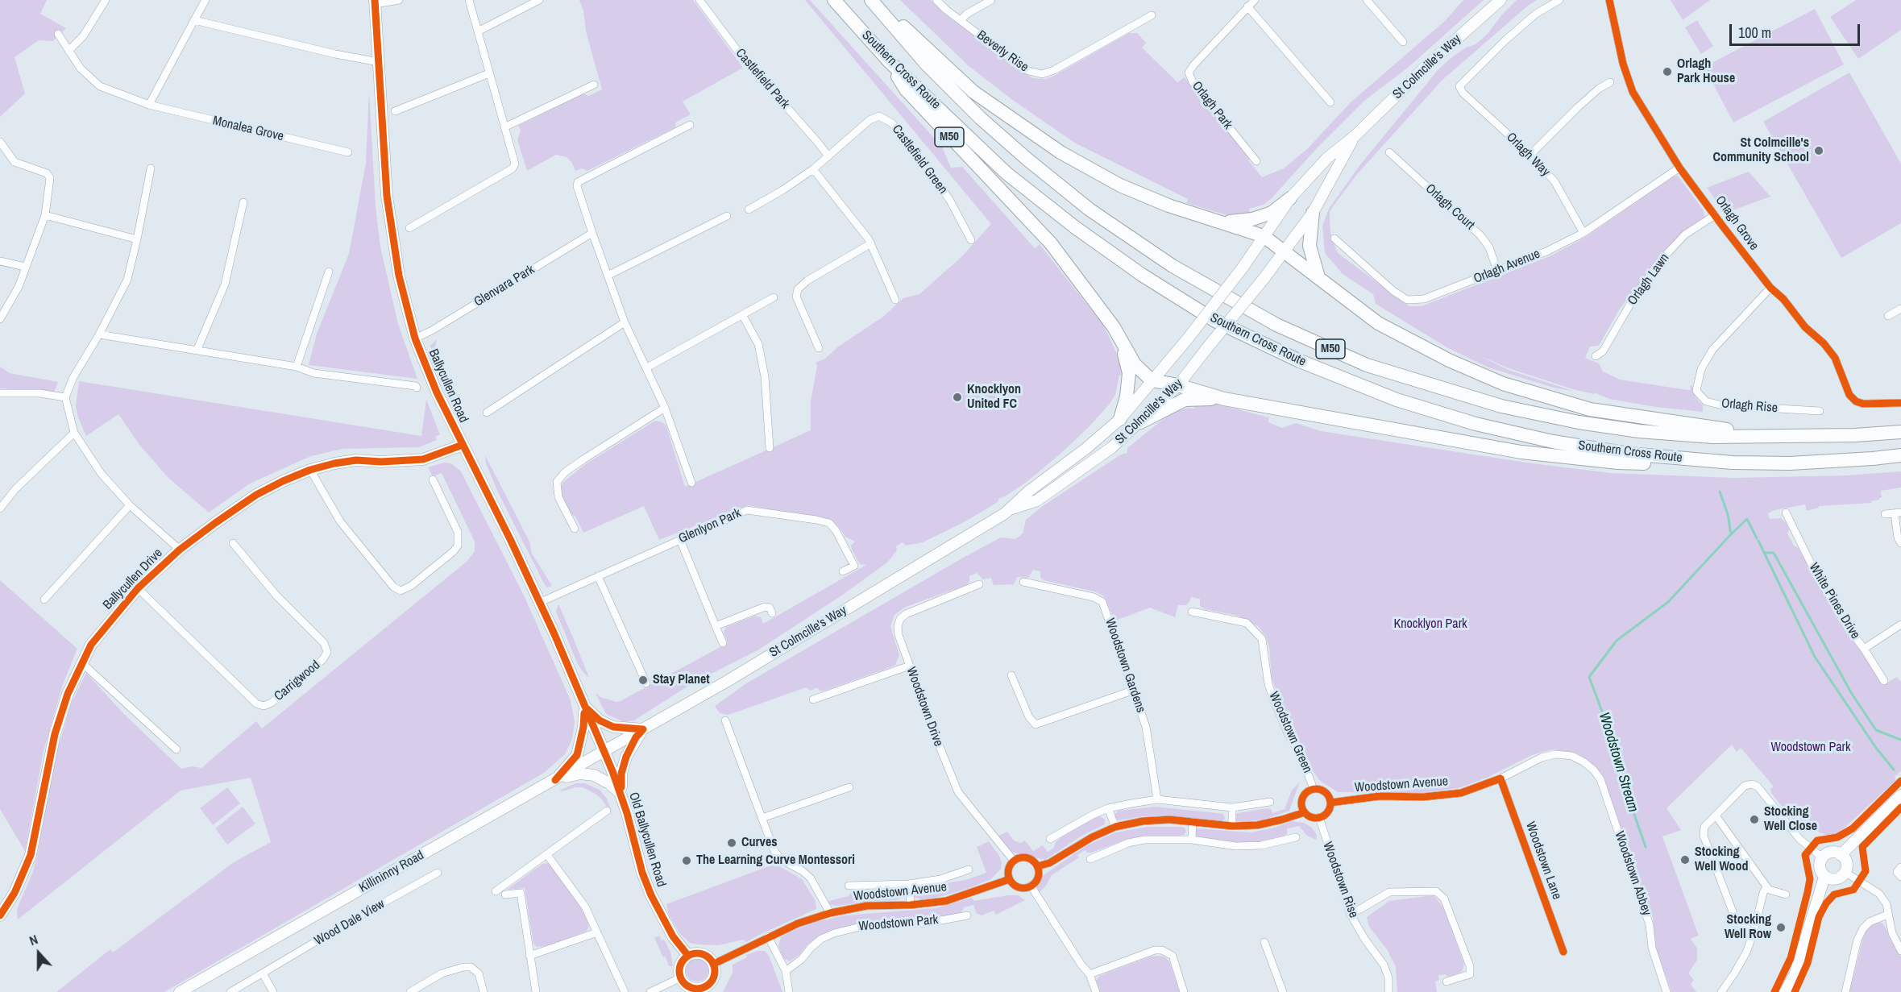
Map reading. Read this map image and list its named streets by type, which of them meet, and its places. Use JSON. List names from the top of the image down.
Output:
{
  "streets": {
    "highway": ["Southern Cross Route", "M50"],
    "main road": [
      "St Colmcille's Way",
      "Ballycullen Road",
      "Ballycullen Drive",
      "Old Ballycullen Road",
      "Killininny Road"
    ],
    "street": [
      "Beverly Rise",
      "Castlefield Park",
      "Orlagh Park",
      "Monalea Grove",
      "Orlagh Way",
      "Castlefield Green",
      "Orlagh Court",
      "Orlagh Grove",
      "Orlagh Avenue",
      "Orlagh Lawn",
      "Glenvara Park",
      "Orlagh Rise",
      "Glenlyon Park",
      "White Pines Drive",
      "Woodstown Gardens",
      "Carrigwood",
      "Woodstown Drive",
      "Woodstown Green",
      "Woodstown Avenue",
      "Woodstown Lane",
      "Woodstown Abbey",
      "Woodstown Rise",
      "Wood Dale View",
      "Woodstown Park"
    ]
  },
  "crossings": [
    ["St Colmcille's Way", "M50"],
    ["St Colmcille's Way", "Ballycullen Road"],
    ["St Colmcille's Way", "Old Ballycullen Road"],
    ["St Colmcille's Way", "Killininny Road"],
    ["Southern Cross Route", "M50"],
    ["Castlefield Park", "Castlefield Green"],
    ["Orlagh Way", "Orlagh Avenue"],
    ["Orlagh Court", "Orlagh Avenue"],
    ["Orlagh Grove", "Orlagh Avenue"],
    ["Orlagh Grove", "Orlagh Lawn"],
    ["Orlagh Grove", "Orlagh Rise"],
    ["Glenvara Park", "Ballycullen Road"],
    ["Ballycullen Road", "Glenlyon Park"],
    ["Ballycullen Road", "Ballycullen Drive"],
    ["Ballycullen Road", "Old Ballycullen Road"],
    ["Ballycullen Road", "Killininny Road"],
    ["Ballycullen Drive", "Carrigwood"],
    ["Woodstown Drive", "Woodstown Avenue"],
    ["Woodstown Green", "Woodstown Avenue"],
    ["Woodstown Green", "Woodstown Rise"],
    ["Woodstown Avenue", "Old Ballycullen Road"],
    ["Woodstown Avenue", "Woodstown Lane"],
    ["Woodstown Avenue", "Woodstown Abbey"],
    ["Woodstown Avenue", "Woodstown Rise"],
    ["Old Ballycullen Road", "Killininny Road"]
  ],
  "water": ["Woodstown Stream"],
  "parks": ["Knocklyon Park", "Woodstown Park"],
  "places": [
    "Orlagh Park House",
    "St Colmcille's Community School",
    "Knocklyon United FC",
    "Stay Planet",
    "Stocking Well Close",
    "Curves",
    "Stocking Well Wood",
    "The Learning Curve Montessori",
    "Stocking Well Row"
  ],
  "scale_bar": "100 m",
  "north": "top"
}
